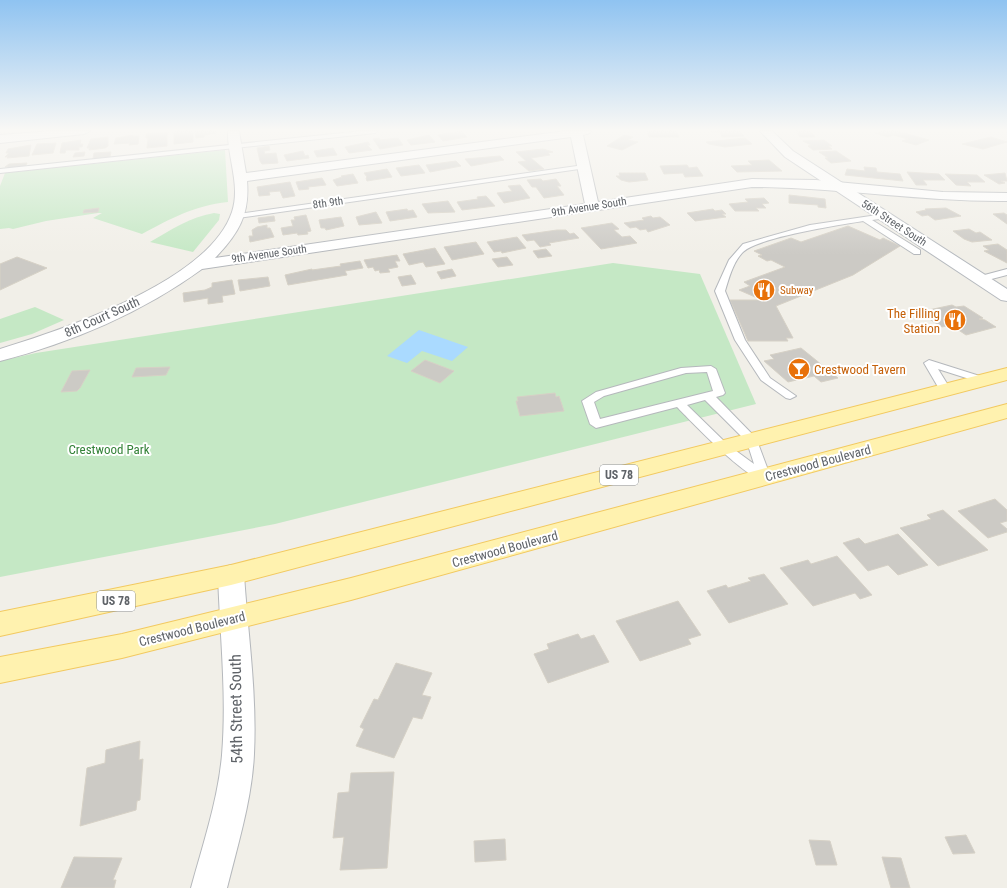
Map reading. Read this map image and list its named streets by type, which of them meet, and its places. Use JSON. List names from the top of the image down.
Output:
{
  "streets": {
    "main road": ["Crestwood Boulevard", "US 78"],
    "street": [
      "9th Avenue South",
      "56th Street South",
      "8th Court South",
      "54th Street South"
    ],
    "lane": ["8th 9th"]
  },
  "crossings": [
    ["9th Avenue South", "56th Street South"],
    ["9th Avenue South", "8th Court South"],
    ["Crestwood Boulevard", "54th Street South"],
    ["US 78", "54th Street South"]
  ],
  "parks": ["Crestwood Park"],
  "places": {
    "restaurant": ["Subway", "The Filling Station"],
    "bar": ["Crestwood Tavern"]
  }
}
